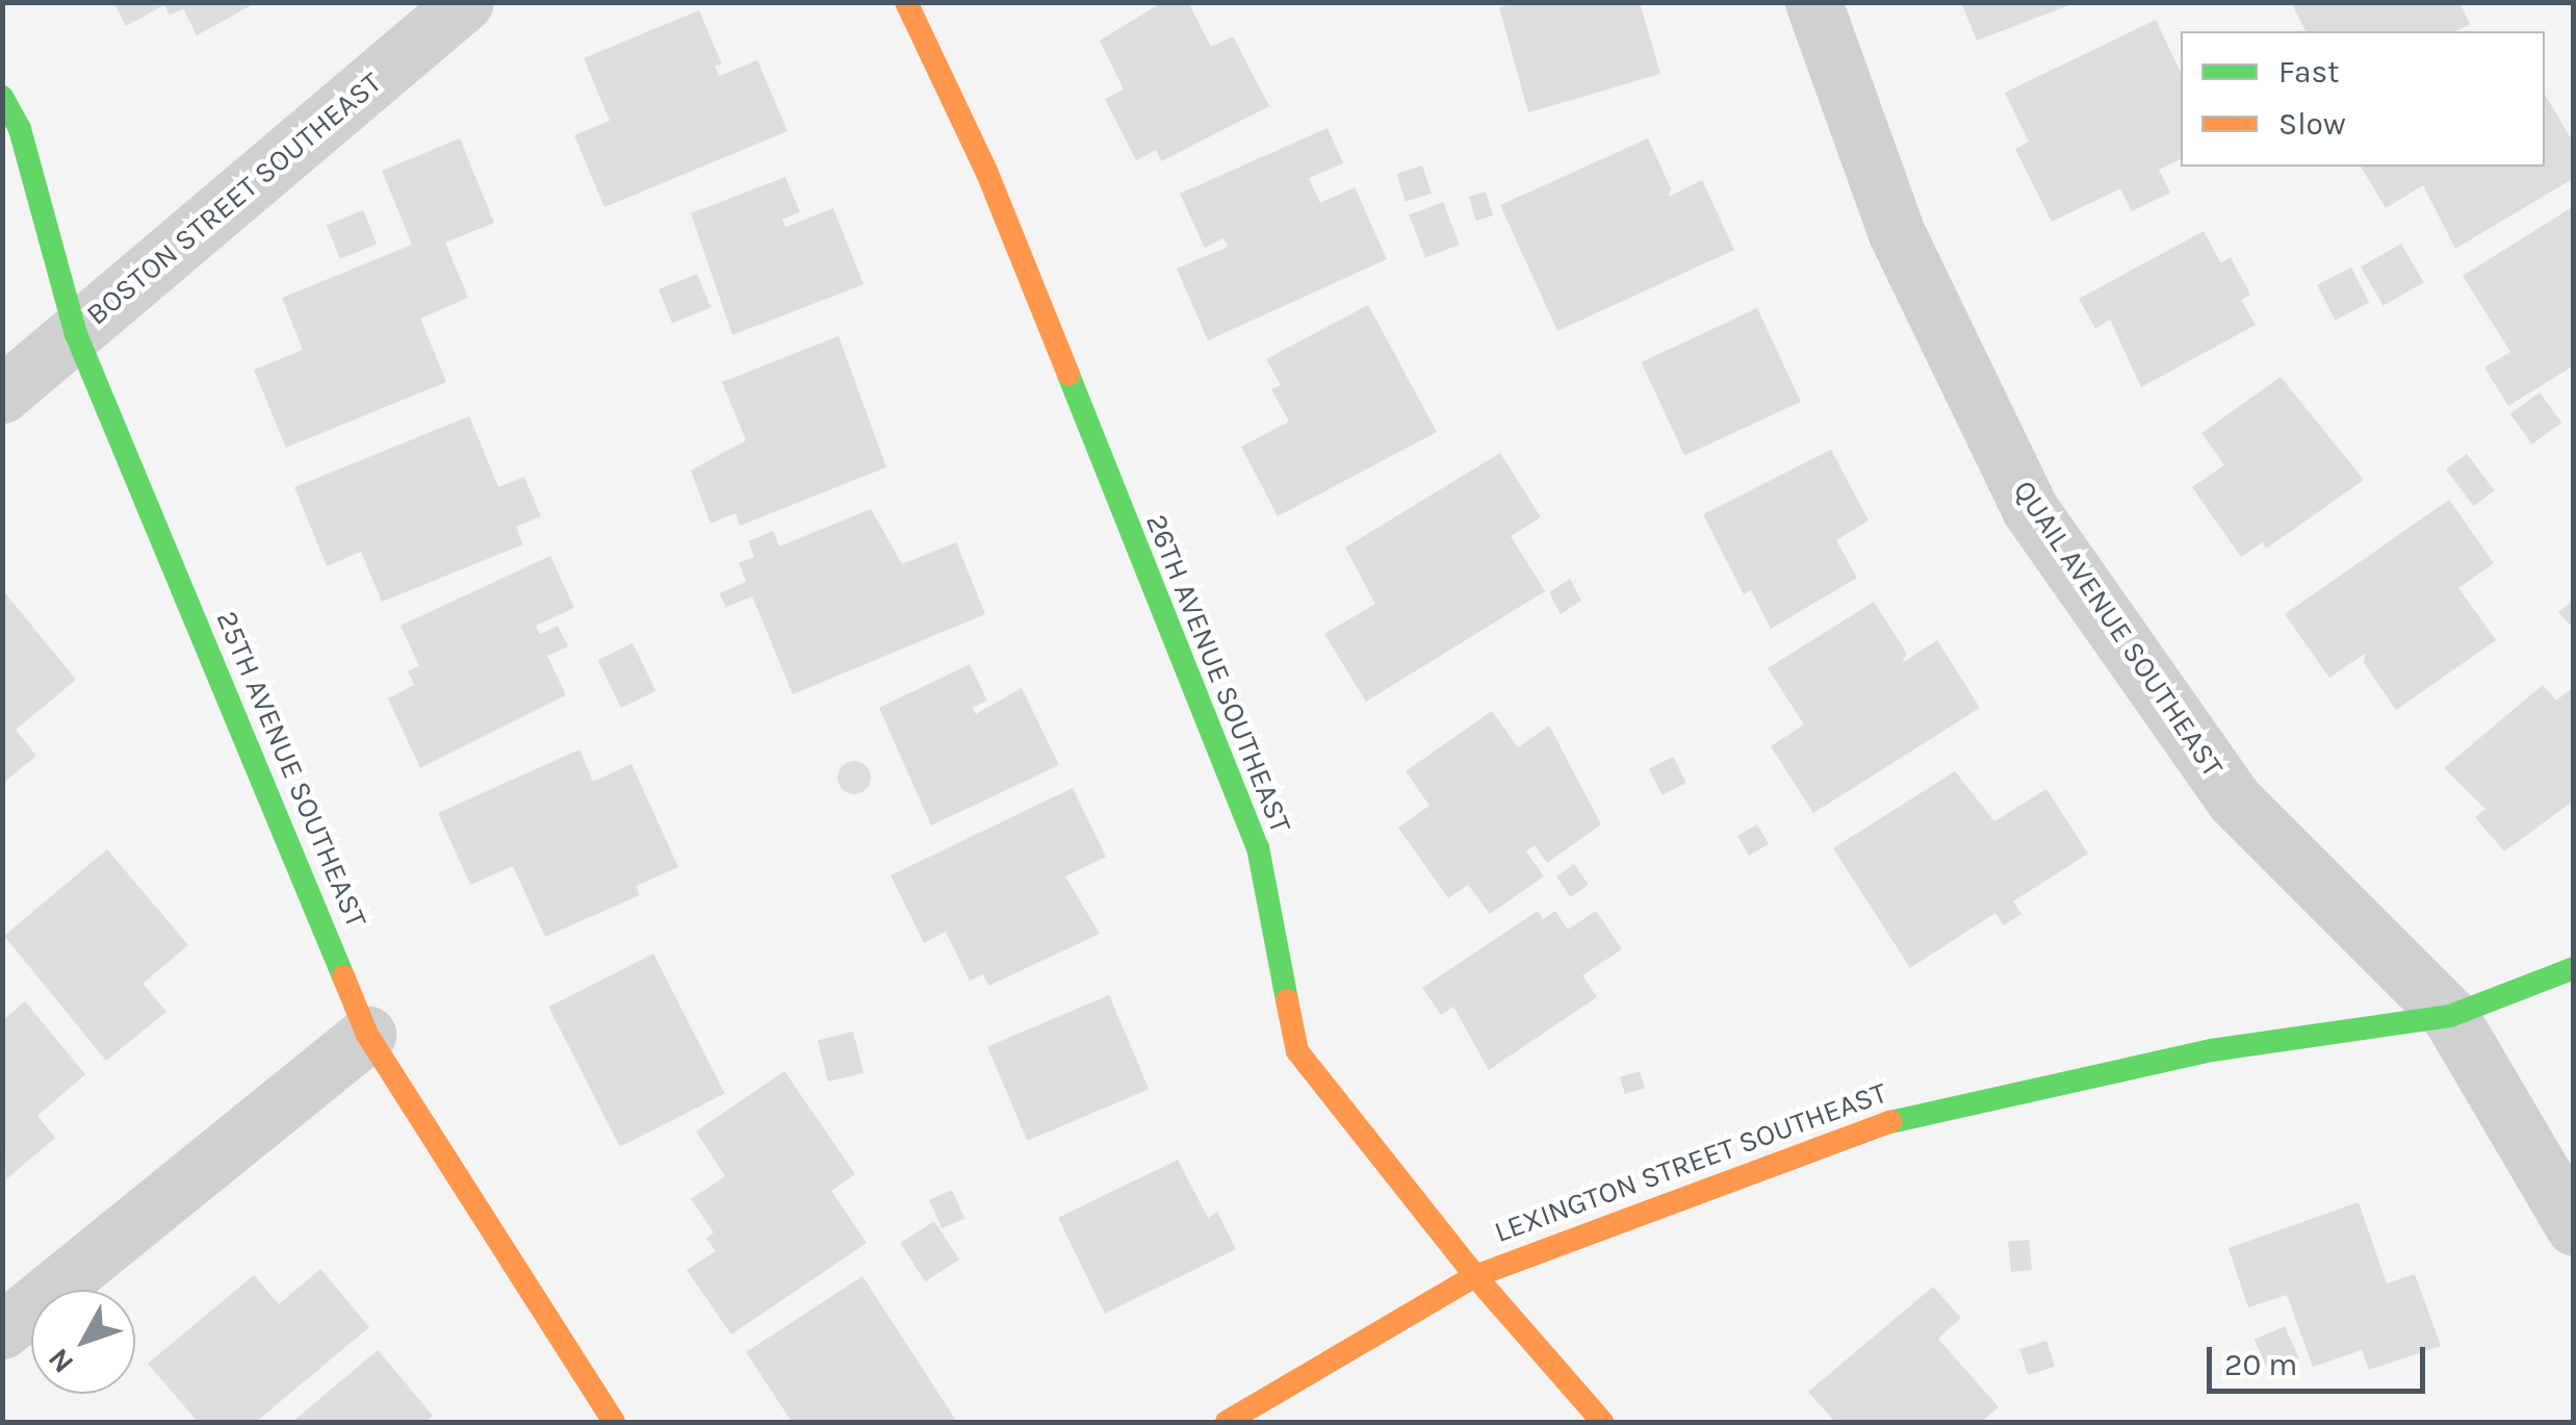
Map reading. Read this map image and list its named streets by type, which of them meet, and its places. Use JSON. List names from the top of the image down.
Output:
{
  "streets": {
    "street": [
      "BOSTON STREET SOUTHEAST",
      "QUAIL AVENUE SOUTHEAST",
      "26TH AVENUE SOUTHEAST",
      "25TH AVENUE SOUTHEAST",
      "LEXINGTON STREET SOUTHEAST"
    ]
  },
  "crossings": [
    ["BOSTON STREET SOUTHEAST", "25TH AVENUE SOUTHEAST"],
    ["QUAIL AVENUE SOUTHEAST", "LEXINGTON STREET SOUTHEAST"],
    ["26TH AVENUE SOUTHEAST", "LEXINGTON STREET SOUTHEAST"]
  ],
  "legend": ["Fast", "Slow"],
  "scale_bar": "20 m",
  "north": "bottom left"
}
